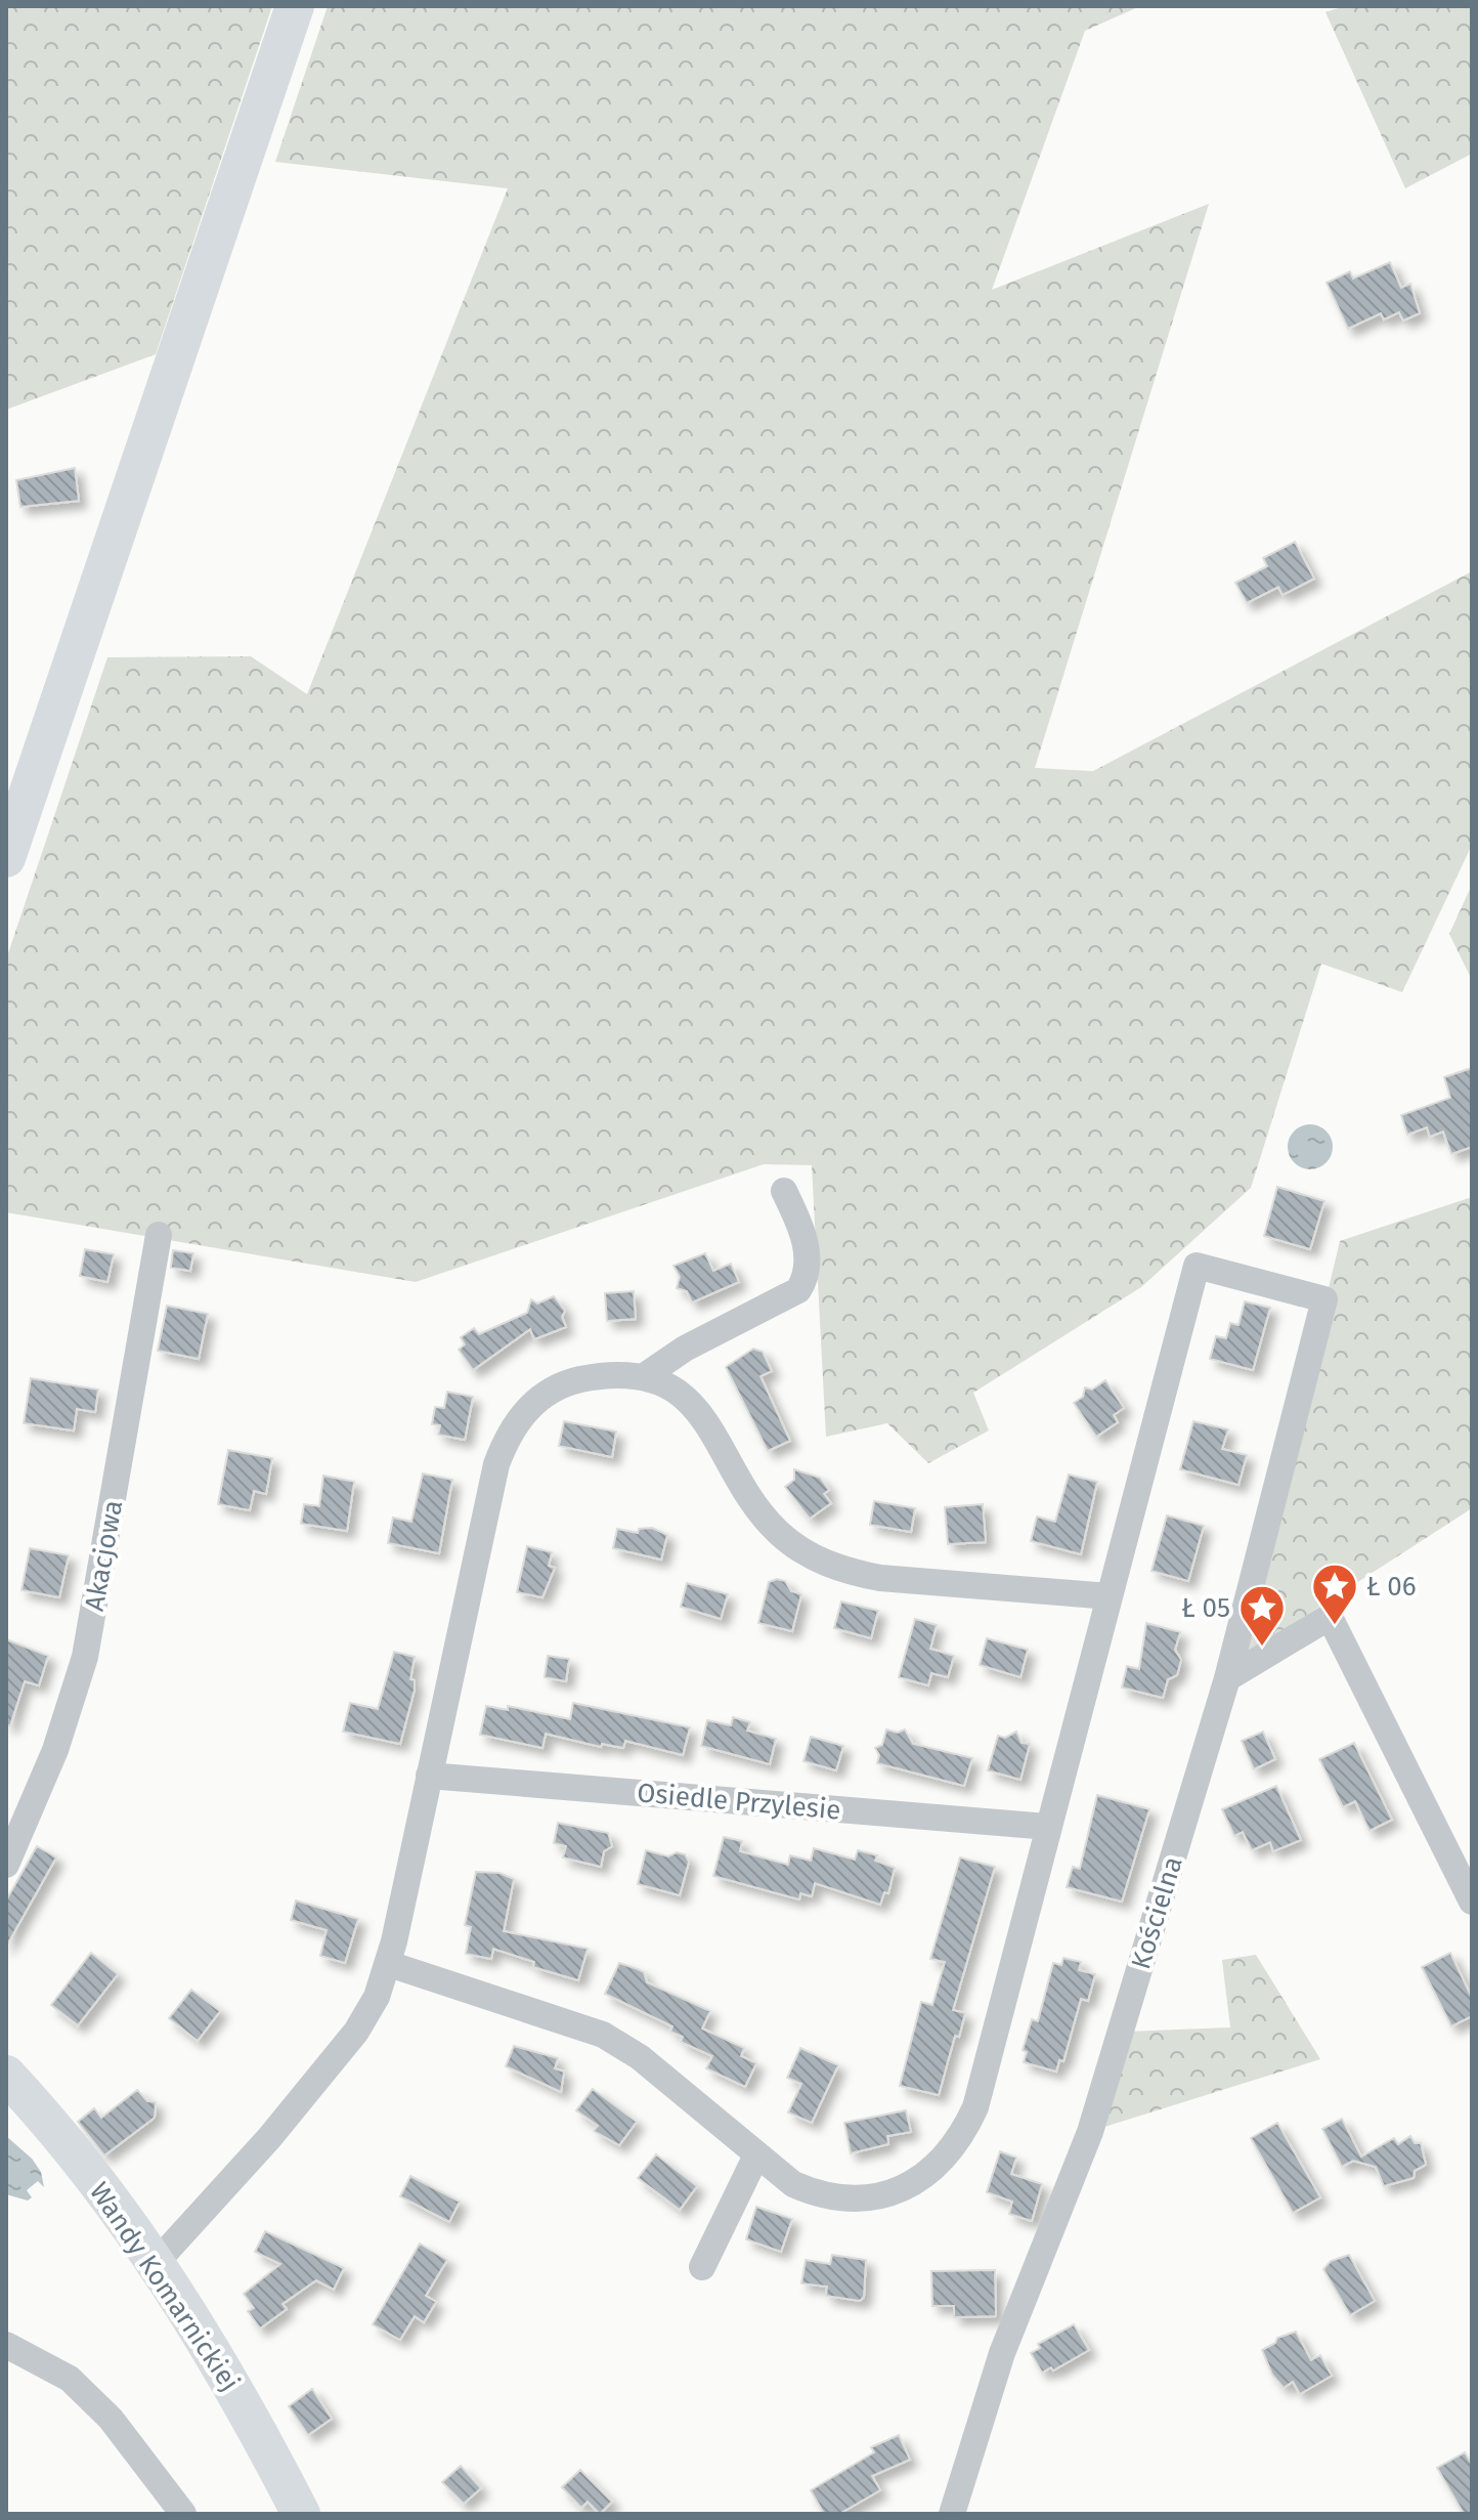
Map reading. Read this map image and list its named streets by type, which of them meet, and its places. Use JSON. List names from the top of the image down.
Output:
{
  "streets": {
    "main road": ["Wandy Komarnickiej"],
    "street": ["Akacjowa", "Osiedle Przylesie", "Kościelna"]
  },
  "places": {
    "place": ["Ł 06", "Ł 05"]
  }
}
